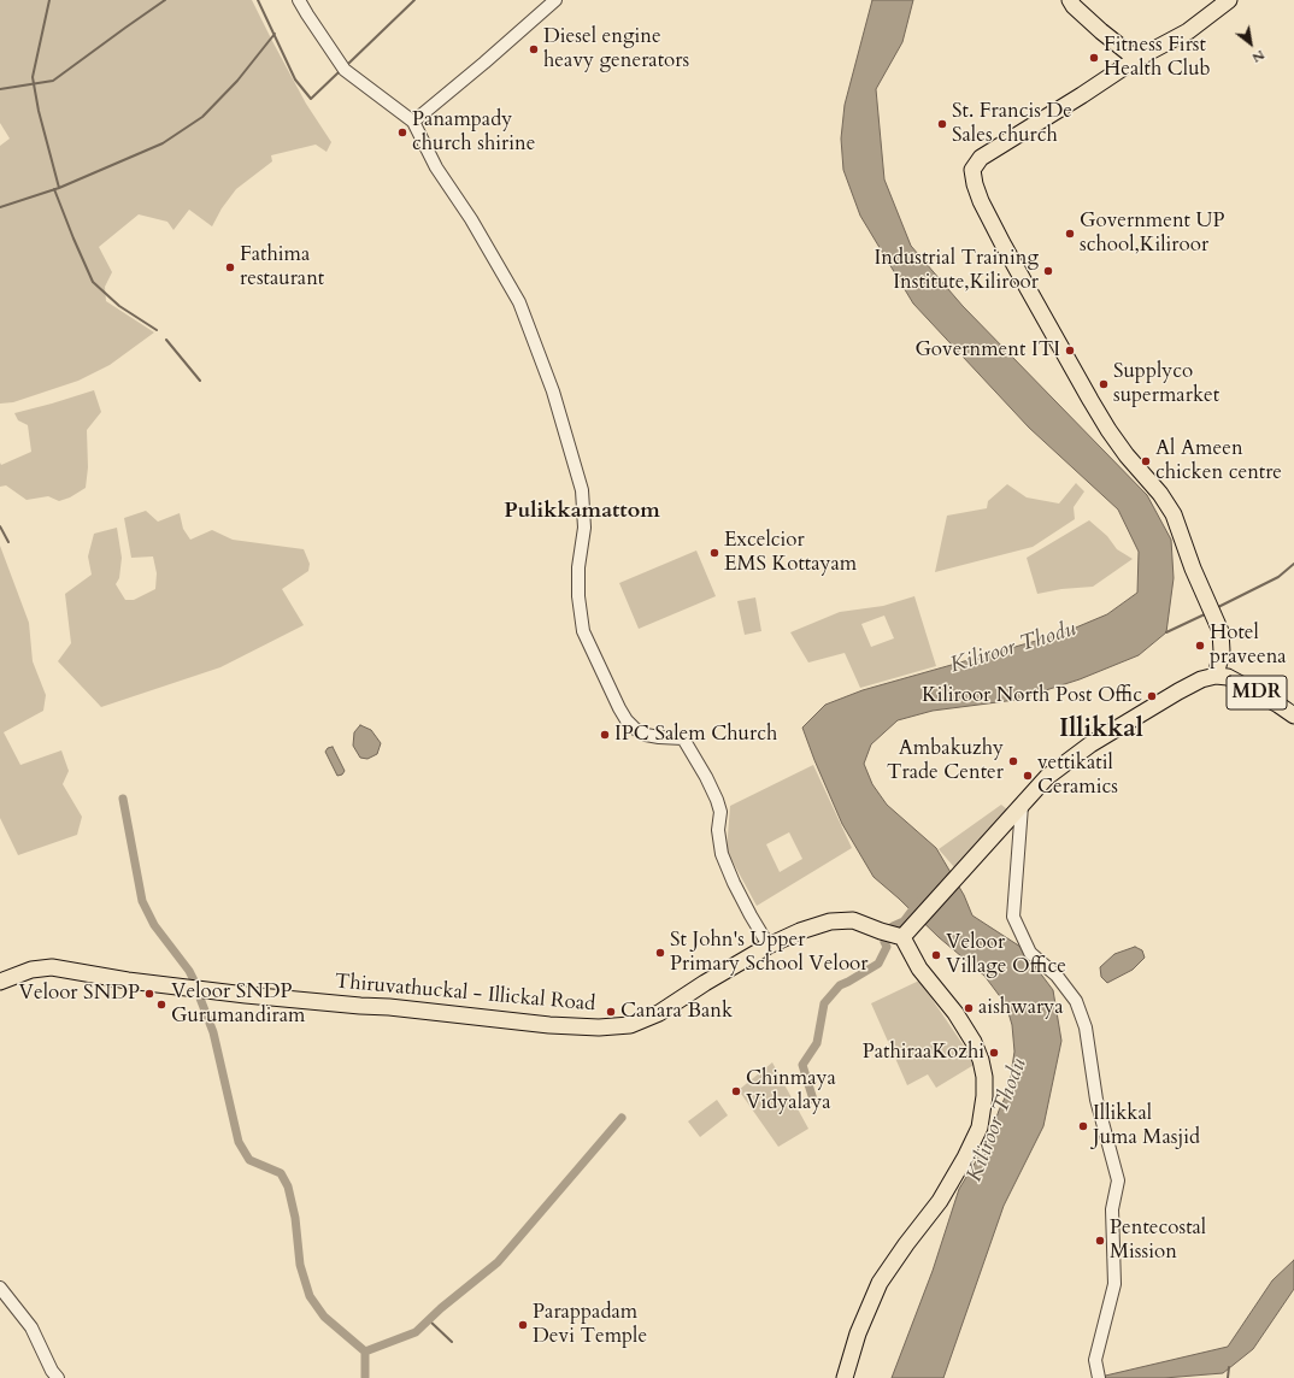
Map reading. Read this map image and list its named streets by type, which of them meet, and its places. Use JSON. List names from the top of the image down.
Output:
{
  "streets": {
    "main road": ["MDR", "Thiruvathuckal - Illickal Road"]
  },
  "crossings": [
    ["MDR", "Thiruvathuckal - Illickal Road"]
  ],
  "districts": ["Pulikkamattom", "Illikkal"],
  "water": ["Kiliroor Thodu"],
  "places": [
    "Diesel engine heavy generators",
    "Fitness First Health Club",
    "St. Francis De Sales church",
    "Panampady church shirine",
    "Government UP school,Kiliroor",
    "Fathima restaurant",
    "Industrial Training Institute,Kiliroor",
    "Government ITI",
    "Supplyco supermarket",
    "Al Ameen chicken centre",
    "Excelcior EMS Kottayam",
    "Hotel praveena",
    "Kiliroor North Post Offic",
    "IPC Salem Church",
    "Ambakuzhy Trade Center",
    "vettikatil Ceramics",
    "St John's Upper Primary School Veloor",
    "Veloor Village Office",
    "Veloor SNDP",
    "Veloor SNDP Gurumandiram",
    "aishwarya",
    "Canara Bank",
    "PathiraaKozhi",
    "Chinmaya Vidyalaya",
    "Illikkal Juma Masjid",
    "Pentecostal Mission",
    "Parappadam Devi Temple"
  ],
  "north": "bottom right"
}
